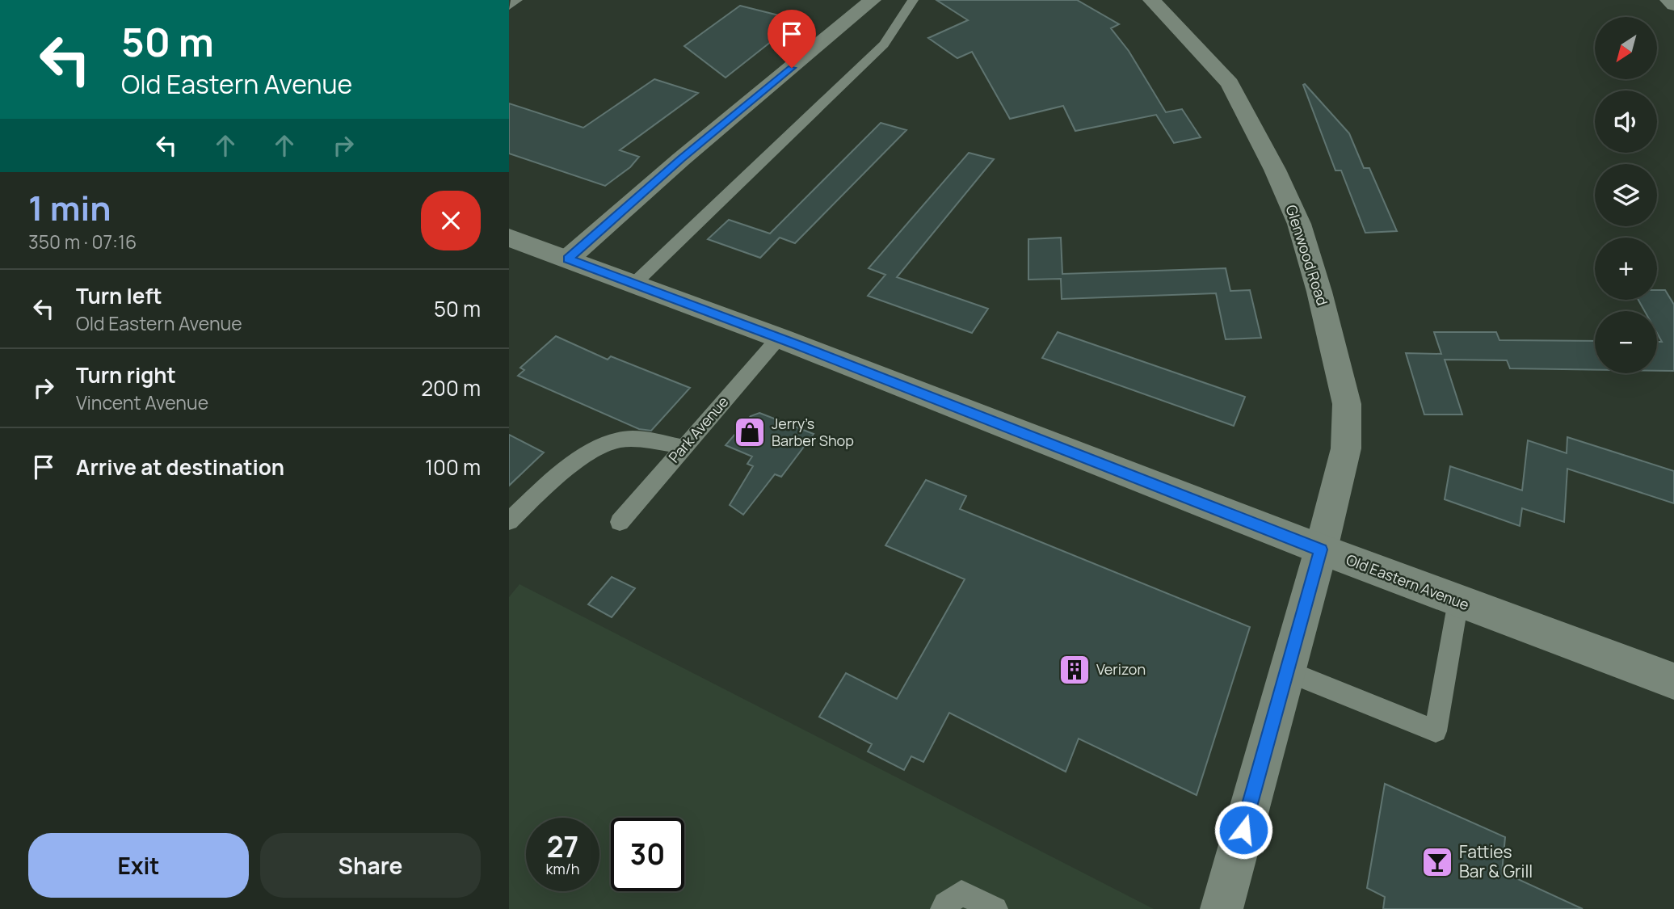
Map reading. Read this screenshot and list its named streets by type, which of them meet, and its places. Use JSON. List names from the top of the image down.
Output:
{
  "streets": {
    "street": ["Glenwood Road", "Old Eastern Avenue"],
    "lane": ["Park Avenue"]
  },
  "crossings": [
    ["Glenwood Road", "Old Eastern Avenue"],
    ["Park Avenue", "Old Eastern Avenue"]
  ],
  "places": {
    "shop": ["Jerry’s Barber Shop"],
    "building": ["Verizon"],
    "bar": ["Fatties Bar & Grill"]
  },
  "north": "bottom left",
  "page": {
    "turn": ["50 m", "Old Eastern Avenue"],
    "map_buttons": ["+", "−"],
    "heading": ["1 min", "350 m · 07:16"],
    "list": [
      {
        "name": "Turn left",
        "note": "Old Eastern Avenue",
        "value": "50 m"
      },
      {
        "name": "Turn right",
        "note": "Vincent Avenue",
        "value": "200 m"
      },
      {
        "name": "Arrive at destination",
        "value": "100 m"
      }
    ],
    "speed": "27 km/h",
    "limit": "30",
    "buttons": ["Exit", "Share"]
  }
}
